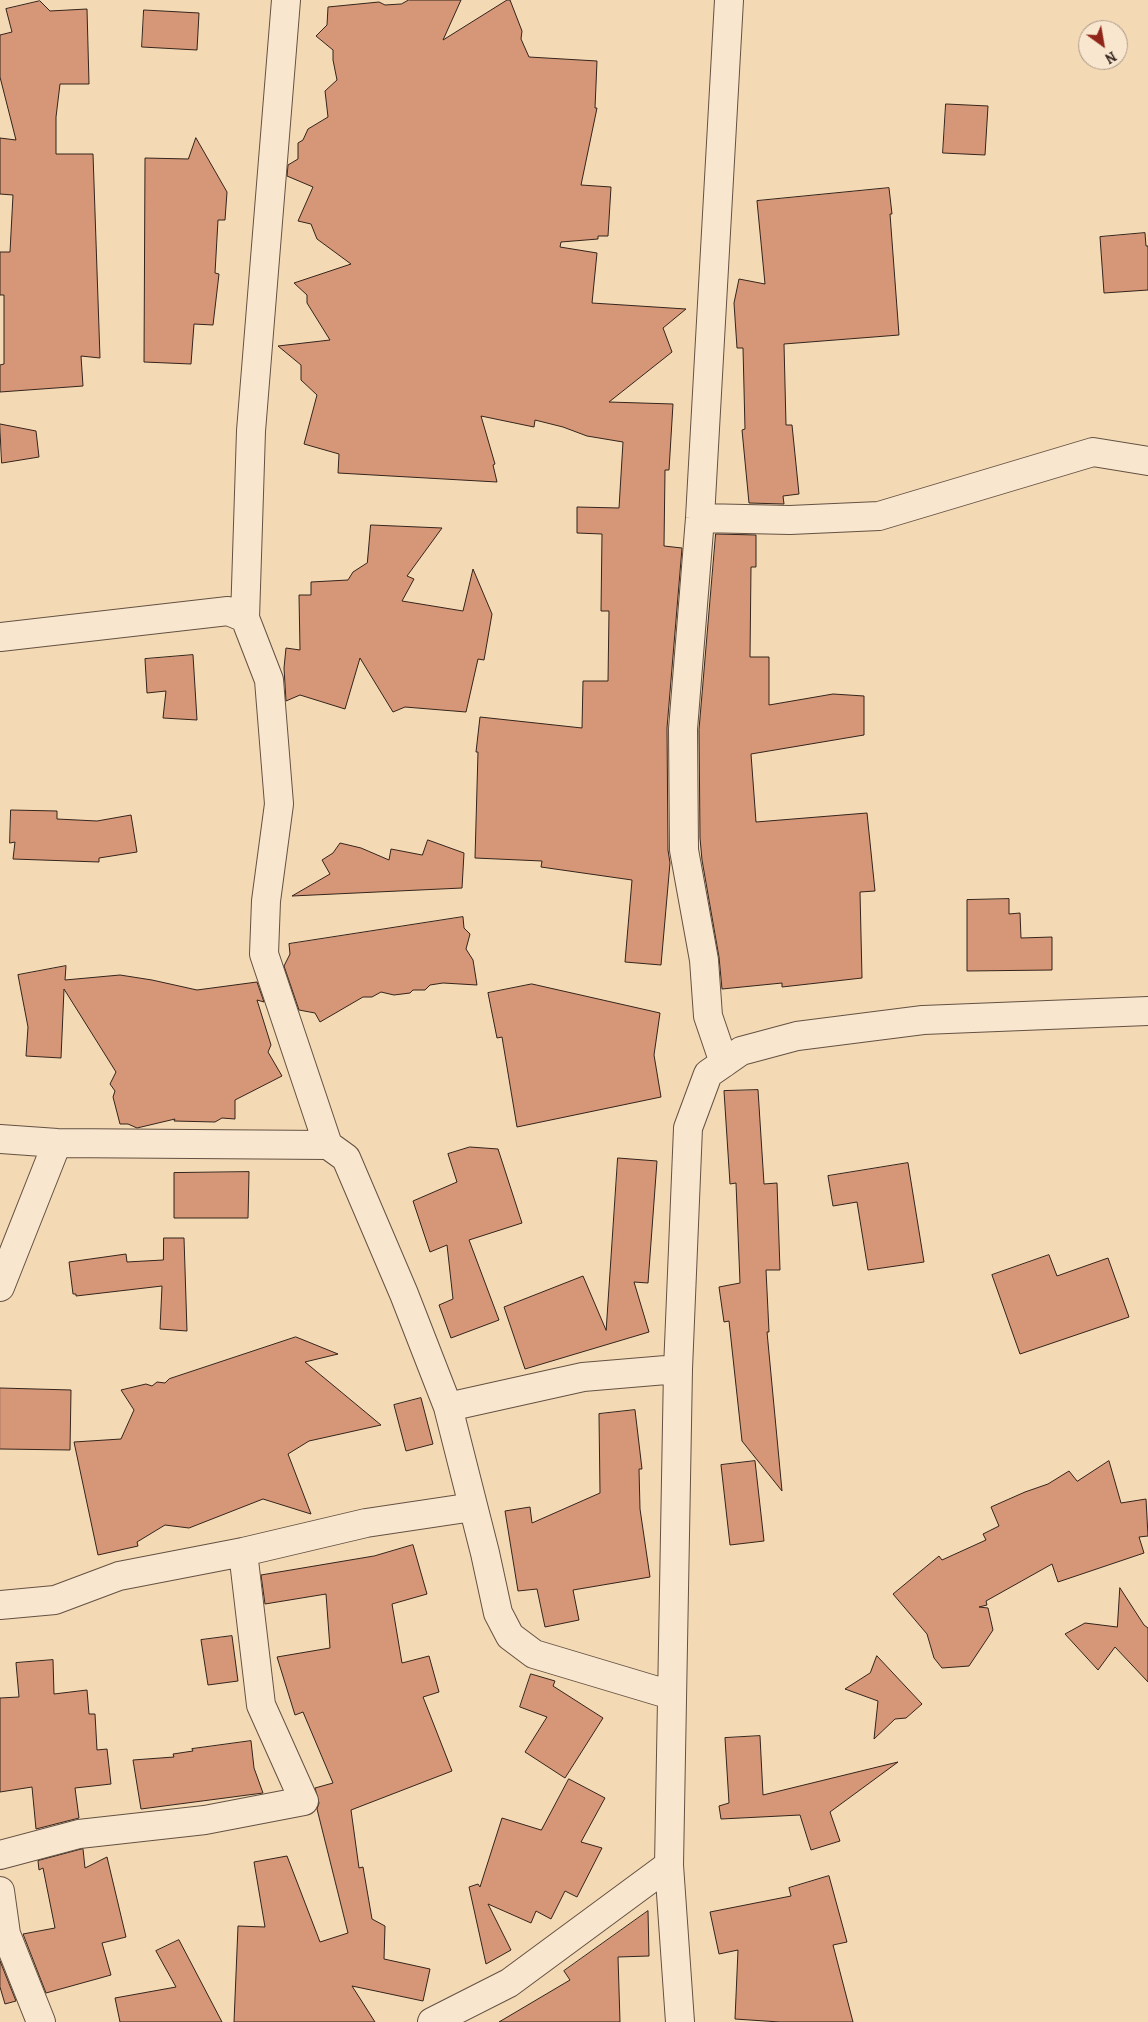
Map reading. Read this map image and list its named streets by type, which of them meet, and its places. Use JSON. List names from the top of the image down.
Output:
{
  "north": "bottom right"
}
